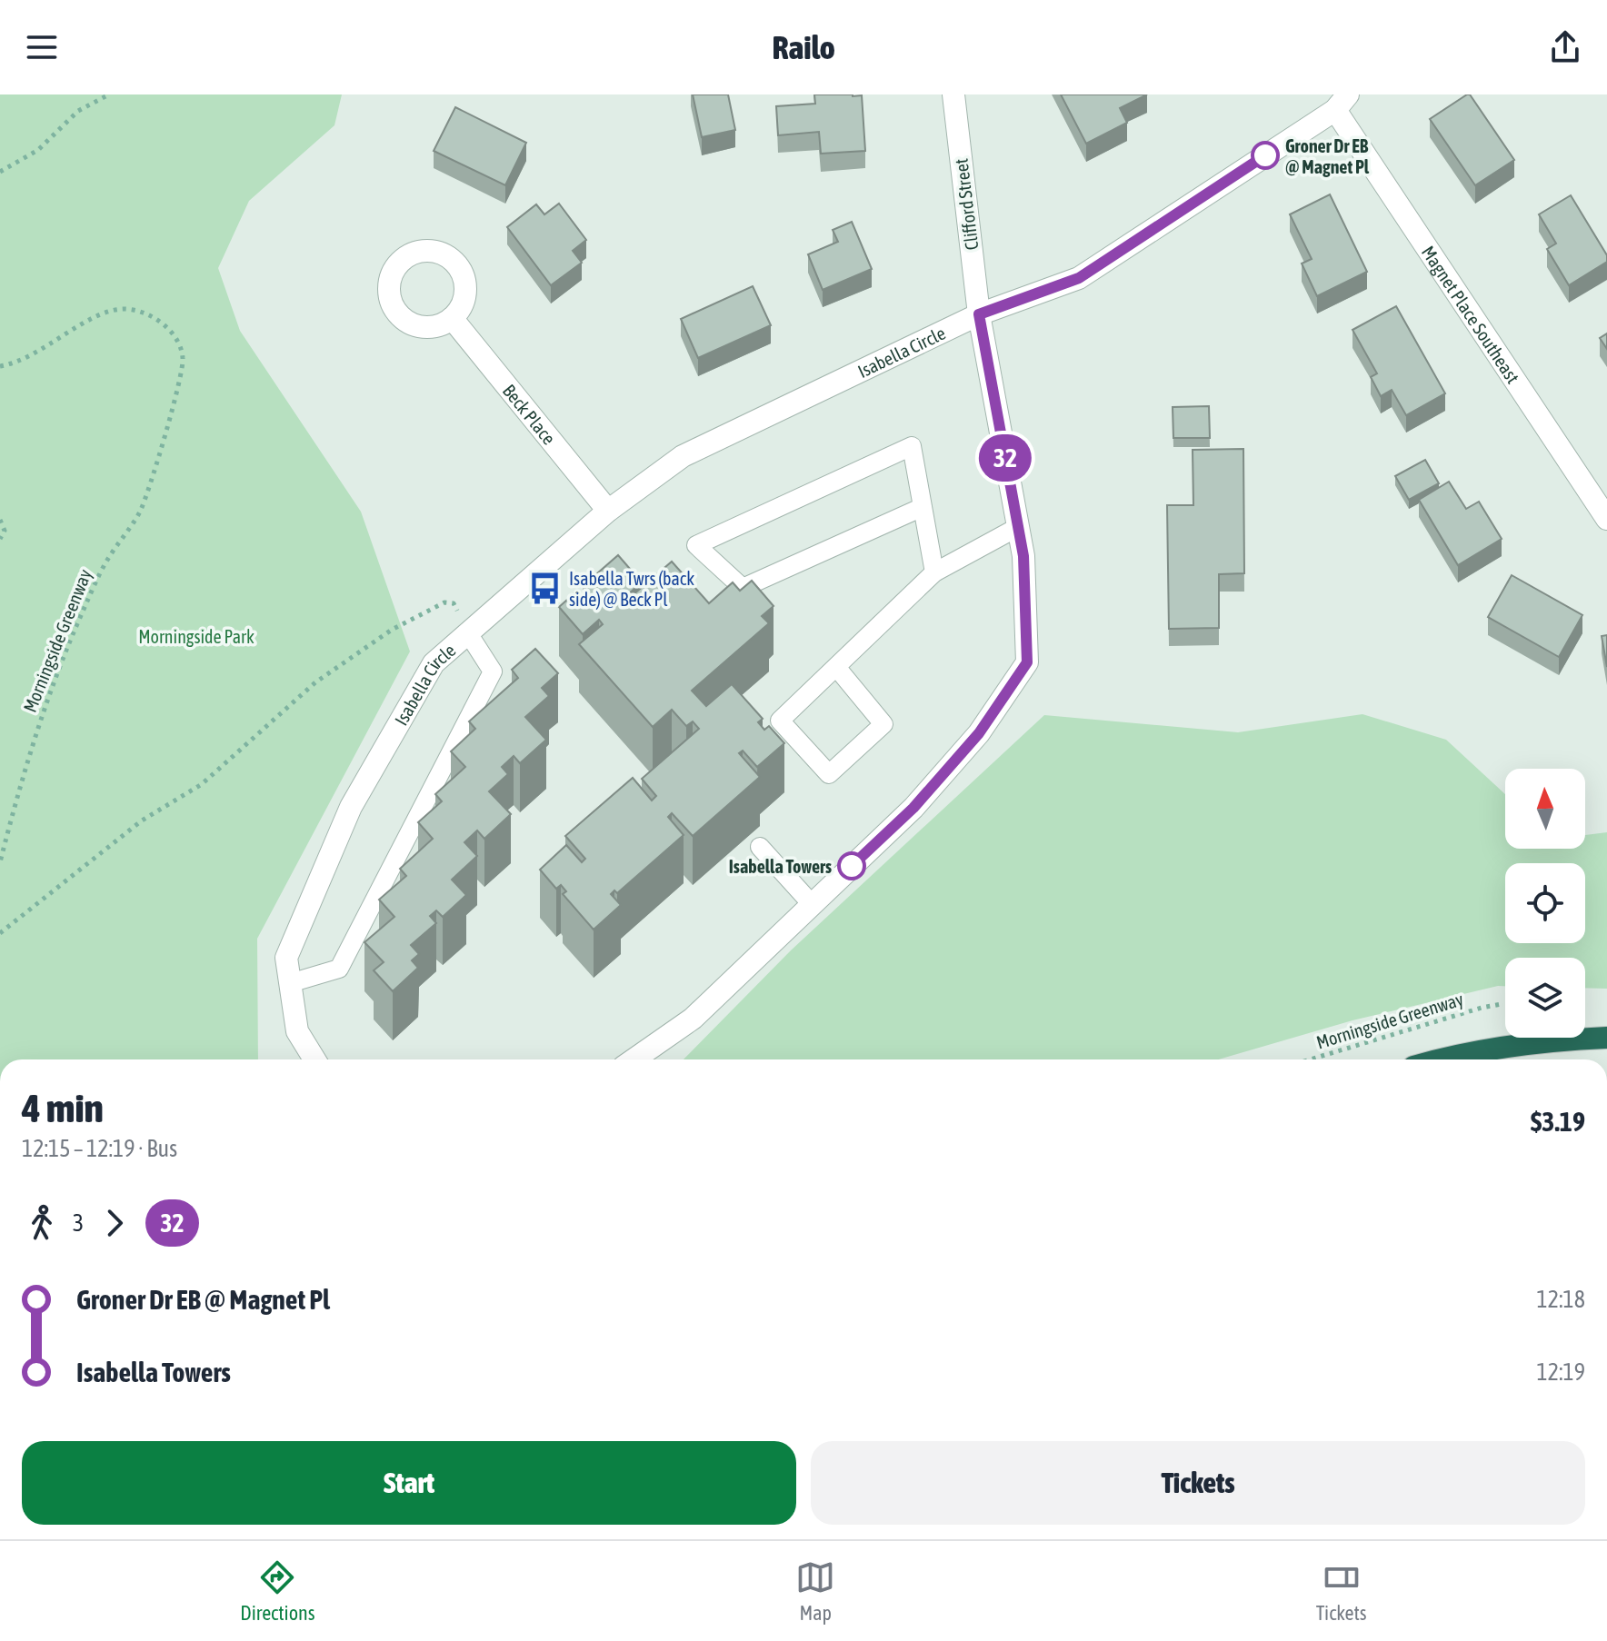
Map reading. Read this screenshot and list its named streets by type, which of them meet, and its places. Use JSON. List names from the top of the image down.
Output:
{
  "streets": {
    "street": [
      "Clifford Street",
      "Magnet Place Southeast",
      "Isabella Circle",
      "Beck Place"
    ],
    "path": ["Morningside Greenway"]
  },
  "crossings": [
    ["Clifford Street", "Isabella Circle"],
    ["Magnet Place Southeast", "Isabella Circle"],
    ["Isabella Circle", "Beck Place"]
  ],
  "parks": ["Morningside Park"],
  "places": {
    "other": ["Groner Dr EB @ Magnet Pl", "Isabella Towers"],
    "bus stop": ["Isabella Twrs (back side) @ Beck Pl"]
  },
  "lines": ["bus line 32"],
  "north": "top",
  "page": {
    "header": "Railo",
    "on_map": "32",
    "heading": ["4 min", "12:15 – 12:19 · Bus", "$3.19"],
    "legs": ["3", "32"],
    "list": [
      {
        "name": "Groner Dr EB @ Magnet Pl",
        "value": "12:18"
      },
      {
        "name": "Isabella Towers",
        "value": "12:19"
      }
    ],
    "buttons": ["Start", "Tickets"],
    "tabs": ["Directions", "Map", "Tickets"]
  }
}
